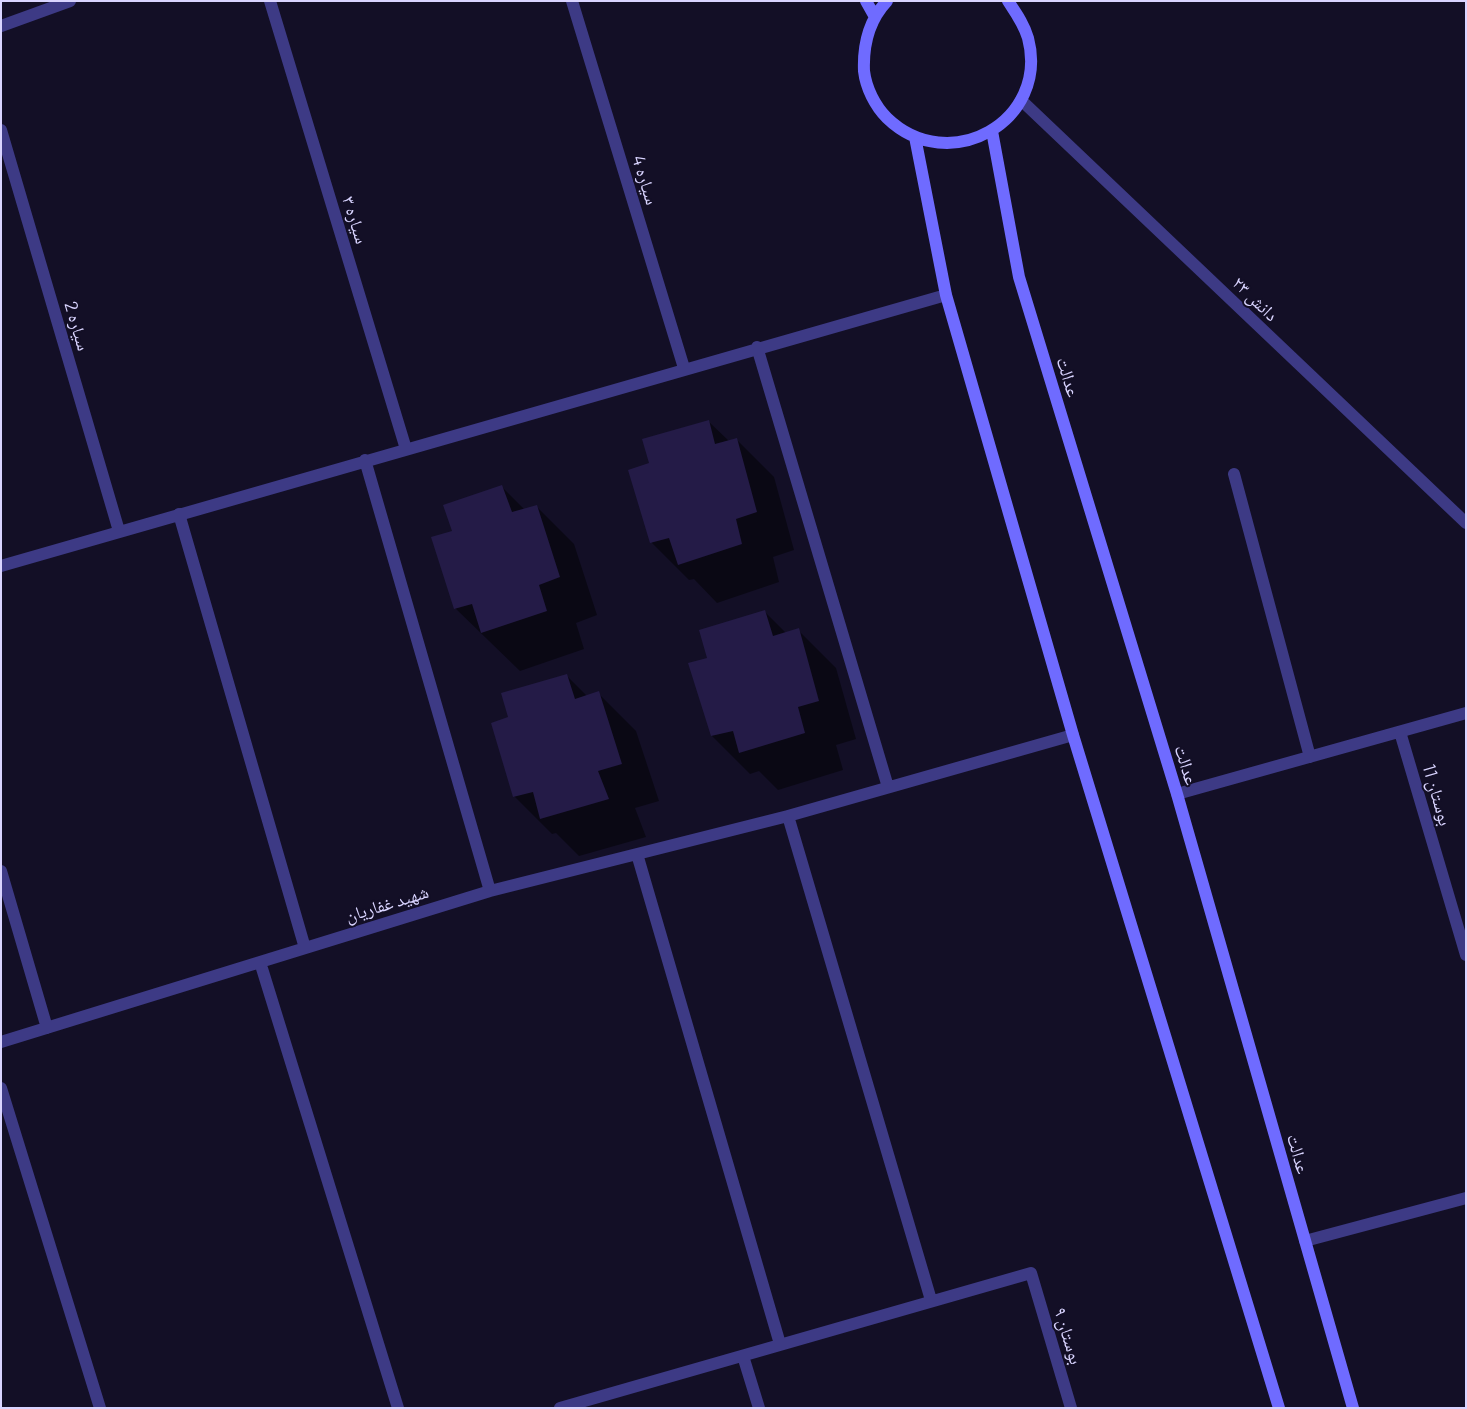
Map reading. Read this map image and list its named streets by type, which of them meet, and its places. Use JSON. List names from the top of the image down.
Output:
{
  "streets": {
    "street": [
      "سیاره 4",
      "سیاره ۳",
      "دانش ۲۳",
      "سیاره 2",
      "عدالت",
      "بوستان 11",
      "شهید غفاریان",
      "بوستان ۹"
    ]
  }
}
